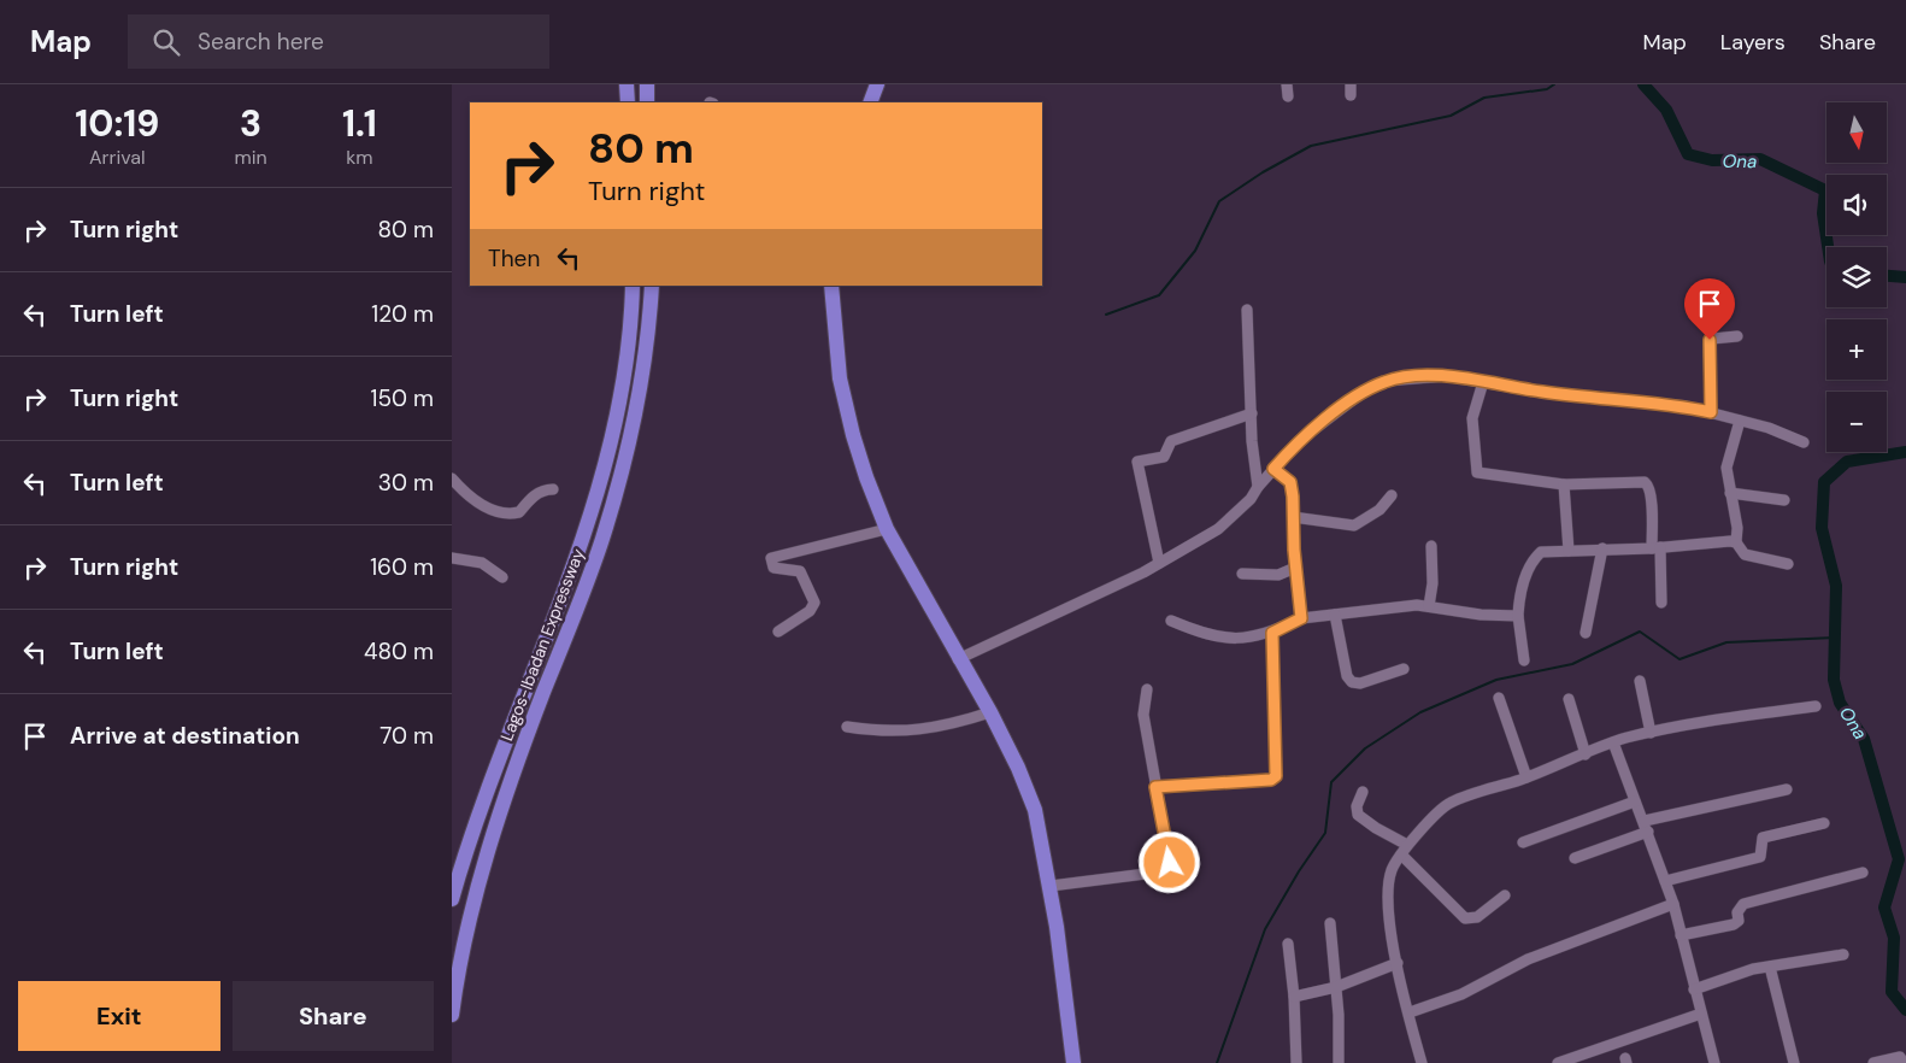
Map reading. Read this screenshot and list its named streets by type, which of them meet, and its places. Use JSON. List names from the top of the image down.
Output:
{
  "streets": {
    "highway": ["Lagos-Ibadan Expressway"]
  },
  "water": ["Ona"],
  "north": "bottom",
  "page": {
    "header": "Map",
    "search": "Search here",
    "nav": ["Map", "Layers", "Share"],
    "eta": [
      "10:19",
      "Arrival",
      "3",
      "min",
      "1.1",
      "km"
    ],
    "map_buttons": ["+", "−"],
    "turn": ["80 m", "Turn right"],
    "list": [
      {
        "name": "Turn right",
        "value": "80 m"
      },
      {
        "name": "Turn left",
        "value": "120 m"
      },
      {
        "name": "Turn right",
        "value": "150 m"
      },
      {
        "name": "Turn left",
        "value": "30 m"
      },
      {
        "name": "Turn right",
        "value": "160 m"
      },
      {
        "name": "Turn left",
        "value": "480 m"
      },
      {
        "name": "Arrive at destination",
        "value": "70 m"
      }
    ],
    "then": "Then",
    "buttons": ["Exit", "Share"]
  }
}
